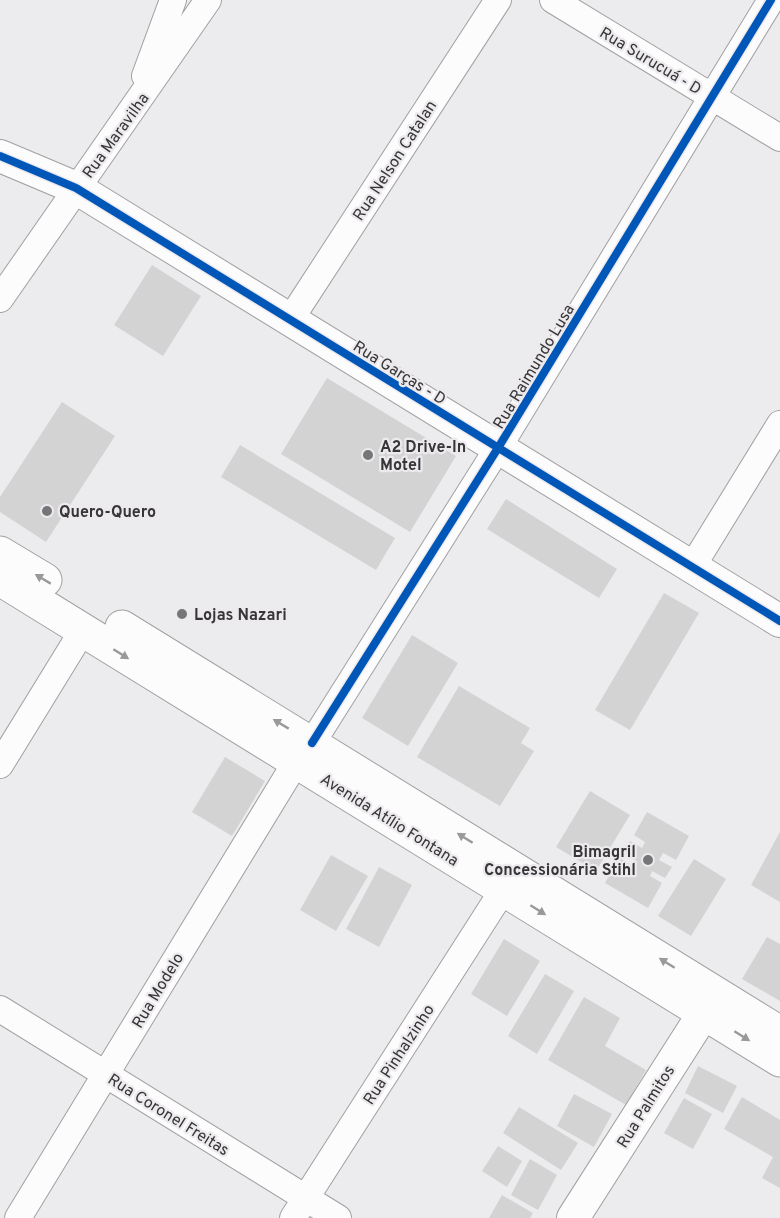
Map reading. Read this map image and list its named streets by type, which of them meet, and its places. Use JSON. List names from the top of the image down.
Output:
{
  "streets": {
    "main road": ["Avenida Atílio Fontana"],
    "street": [
      "Rua Surucuá - D",
      "Rua Maravilha",
      "Rua Nelson Catalan",
      "Rua Raimundo Lusa",
      "Rua Garças - D",
      "Rua Modelo",
      "Rua Pinhalzinho",
      "Rua Palmitos",
      "Rua Coronel Freitas"
    ]
  },
  "crossings": [
    ["Rua Surucuá - D", "Rua Raimundo Lusa"],
    ["Rua Maravilha", "Rua Garças - D"],
    ["Rua Nelson Catalan", "Rua Garças - D"],
    ["Rua Raimundo Lusa", "Rua Garças - D"],
    ["Rua Raimundo Lusa", "Avenida Atílio Fontana"],
    ["Rua Raimundo Lusa", "Rua Modelo"],
    ["Avenida Atílio Fontana", "Rua Modelo"],
    ["Avenida Atílio Fontana", "Rua Pinhalzinho"],
    ["Avenida Atílio Fontana", "Rua Palmitos"],
    ["Rua Modelo", "Rua Coronel Freitas"],
    ["Rua Pinhalzinho", "Rua Coronel Freitas"]
  ],
  "places": [
    "A2 Drive-In Motel",
    "Quero-Quero",
    "Lojas Nazari",
    "Bimagril Concessionária Stihl"
  ]
}
